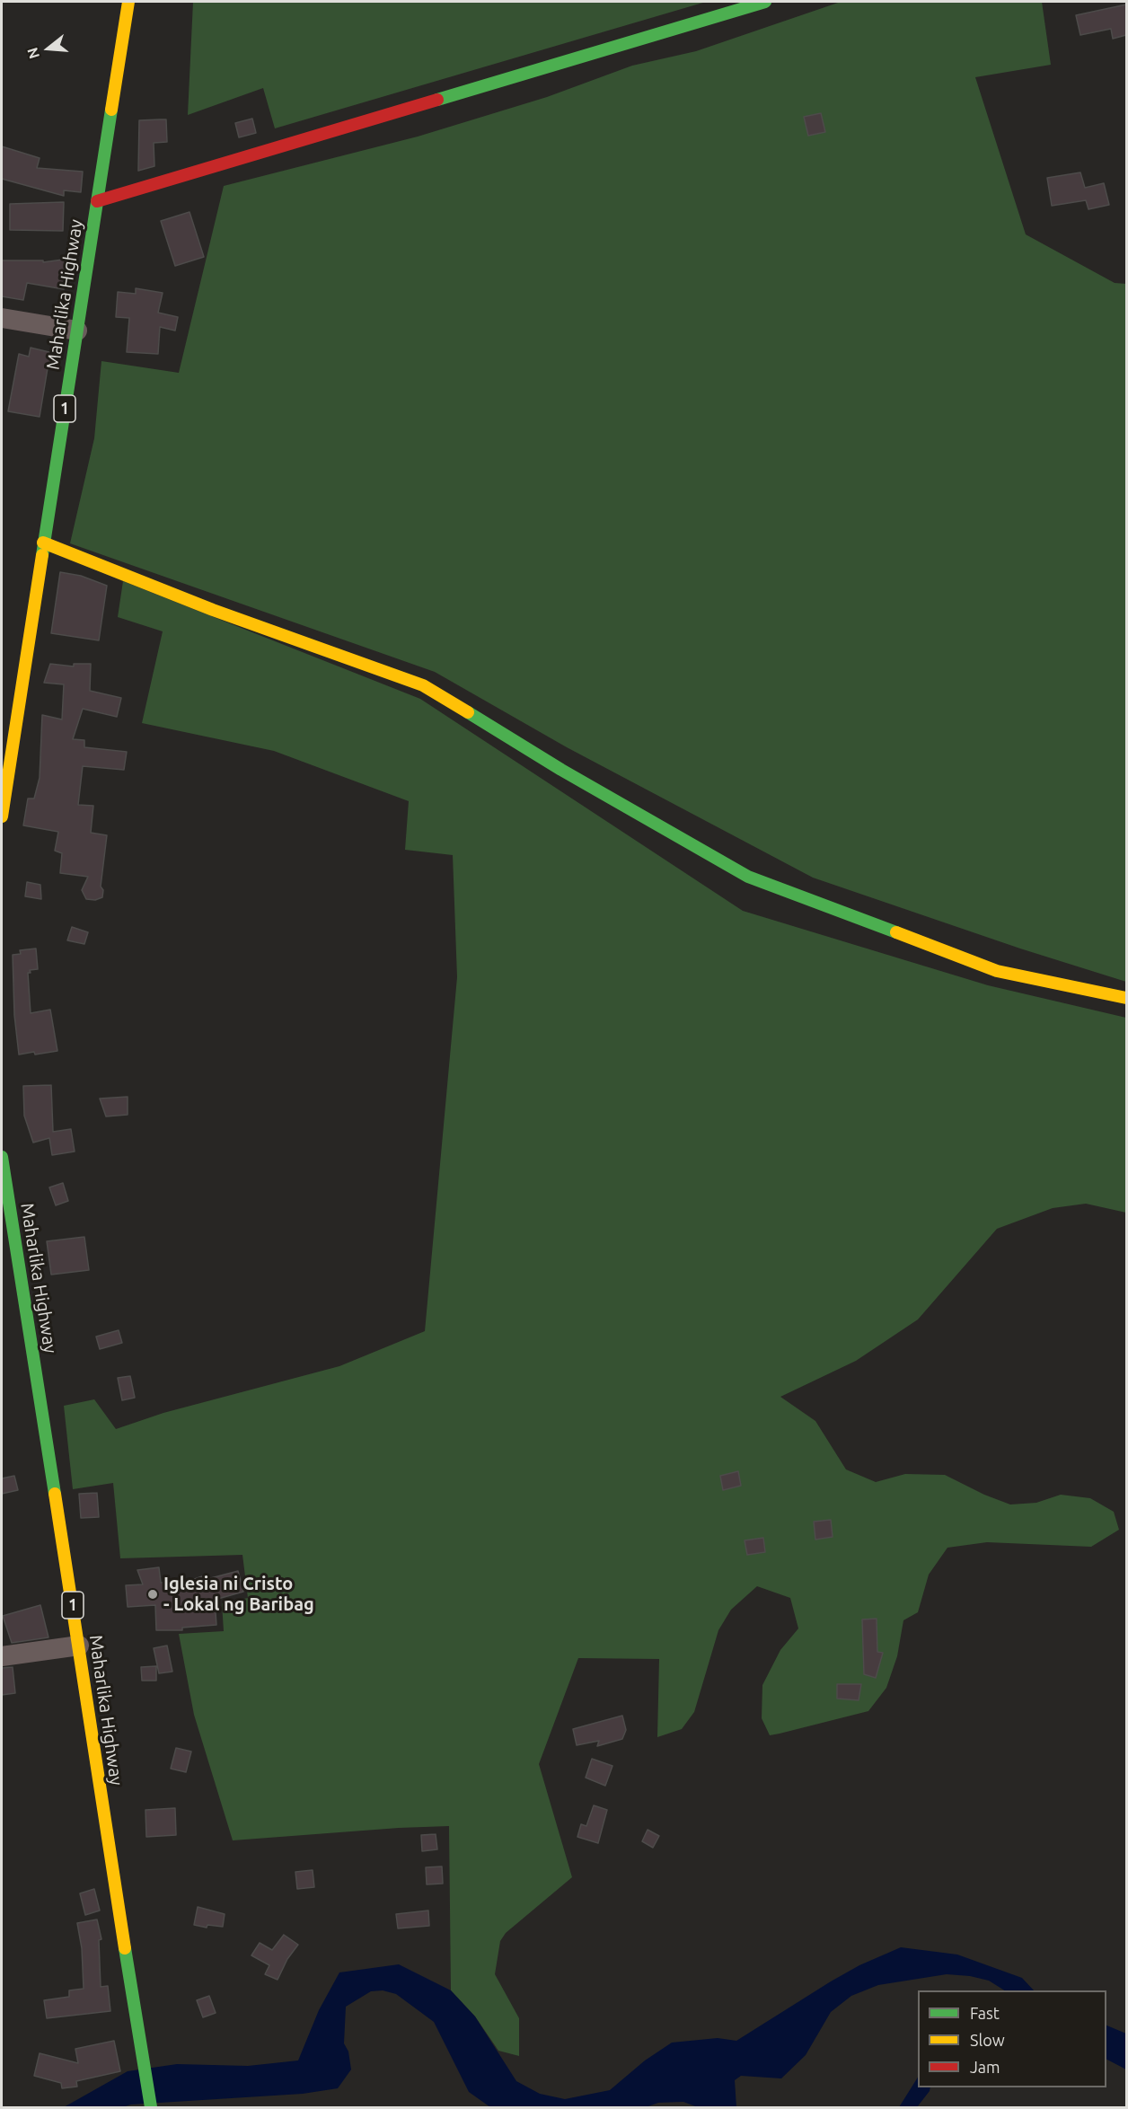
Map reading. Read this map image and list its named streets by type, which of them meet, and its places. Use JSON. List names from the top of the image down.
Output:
{
  "streets": {
    "main road": ["Maharlika Highway", "1"]
  },
  "places": ["Iglesia ni Cristo - Lokal ng Baribag"],
  "legend": ["Fast", "Slow", "Jam"],
  "north": "left"
}
